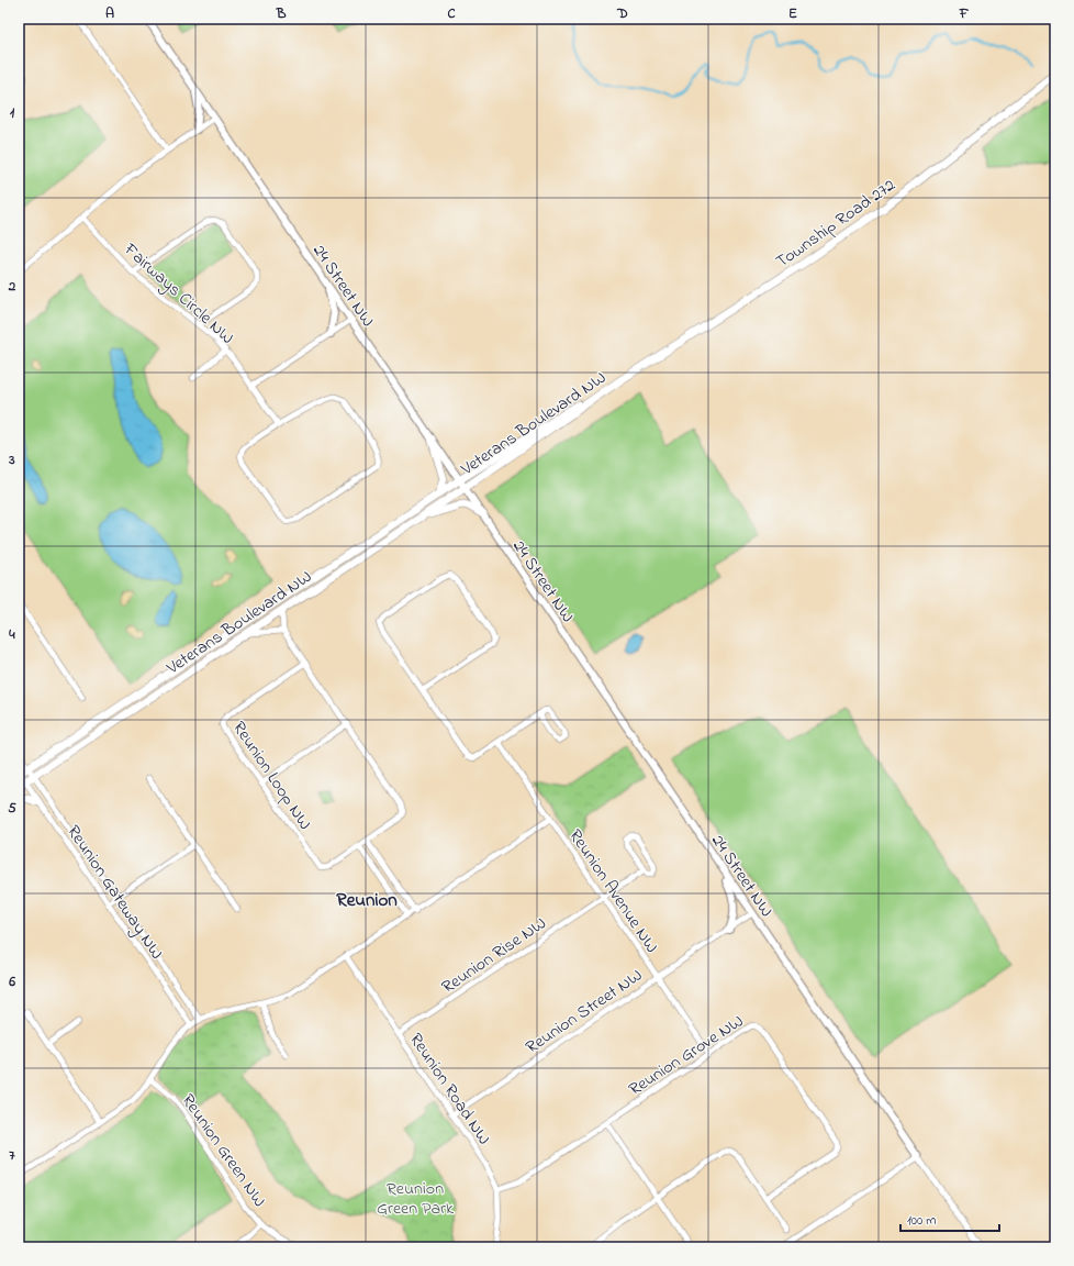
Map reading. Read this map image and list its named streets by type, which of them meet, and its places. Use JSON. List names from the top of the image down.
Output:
{
  "streets": {
    "main road": ["Township Road 272", "Veterans Boulevard NW"],
    "street": [
      "24 Street NW",
      "Fairways Circle NW",
      "Reunion Loop NW",
      "Reunion Avenue NW",
      "Reunion Gateway NW",
      "Reunion Rise NW",
      "Reunion Street NW",
      "Reunion Grove NW",
      "Reunion Road NW",
      "Reunion Green NW"
    ]
  },
  "crossings": [
    ["Township Road 272", "Veterans Boulevard NW"],
    ["24 Street NW", "Veterans Boulevard NW"],
    ["24 Street NW", "Reunion Street NW"],
    ["Veterans Boulevard NW", "Reunion Gateway NW"],
    ["Reunion Avenue NW", "Reunion Rise NW"],
    ["Reunion Avenue NW", "Reunion Street NW"],
    ["Reunion Avenue NW", "Reunion Grove NW"],
    ["Reunion Rise NW", "Reunion Road NW"],
    ["Reunion Street NW", "Reunion Road NW"],
    ["Reunion Grove NW", "Reunion Road NW"]
  ],
  "districts": ["Reunion"],
  "parks": ["Reunion Green Park"],
  "scale_bar": "100 m",
  "grid": {
    "columns": [
      "A",
      "B",
      "C",
      "D",
      "E",
      "F"
    ],
    "rows": [
      "1",
      "2",
      "3",
      "4",
      "5",
      "6",
      "7"
    ]
  }
}
